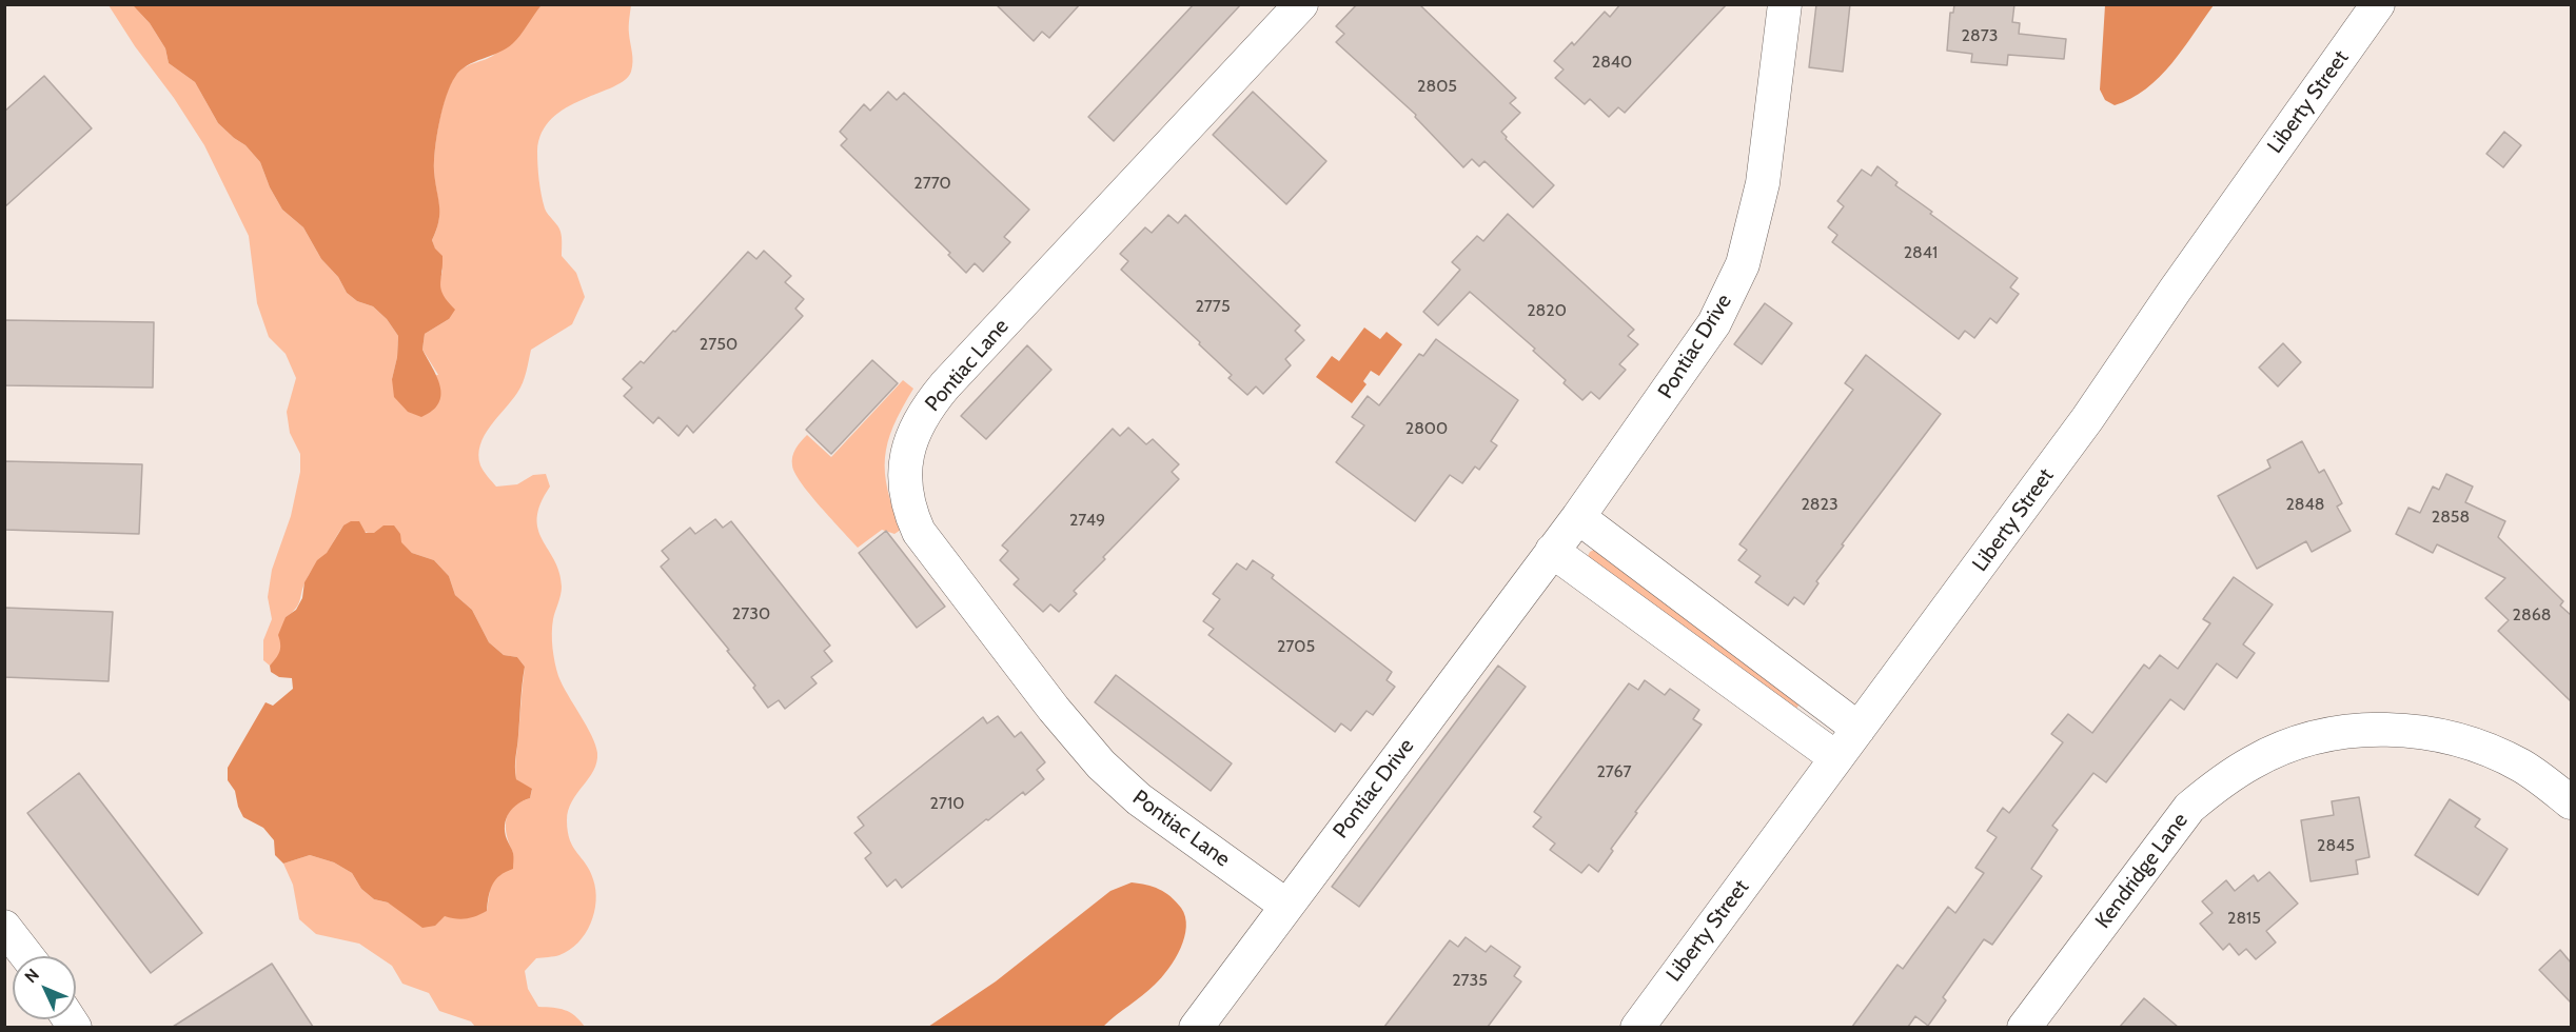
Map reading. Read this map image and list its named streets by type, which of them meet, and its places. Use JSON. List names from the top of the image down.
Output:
{
  "streets": {
    "street": [
      "Liberty Street",
      "Pontiac Drive",
      "Pontiac Lane",
      "Kendridge Lane"
    ]
  },
  "crossings": [
    ["Pontiac Drive", "Pontiac Lane"]
  ],
  "house_numbers": [
    "2873",
    "2840",
    "2805",
    "2770",
    "2841",
    "2775",
    "2820",
    "2750",
    "2800",
    "2823",
    "2848",
    "2858",
    "2749",
    "2730",
    "2868",
    "2705",
    "2767",
    "2710",
    "2845",
    "2815",
    "2735"
  ],
  "north": "top left"
}
